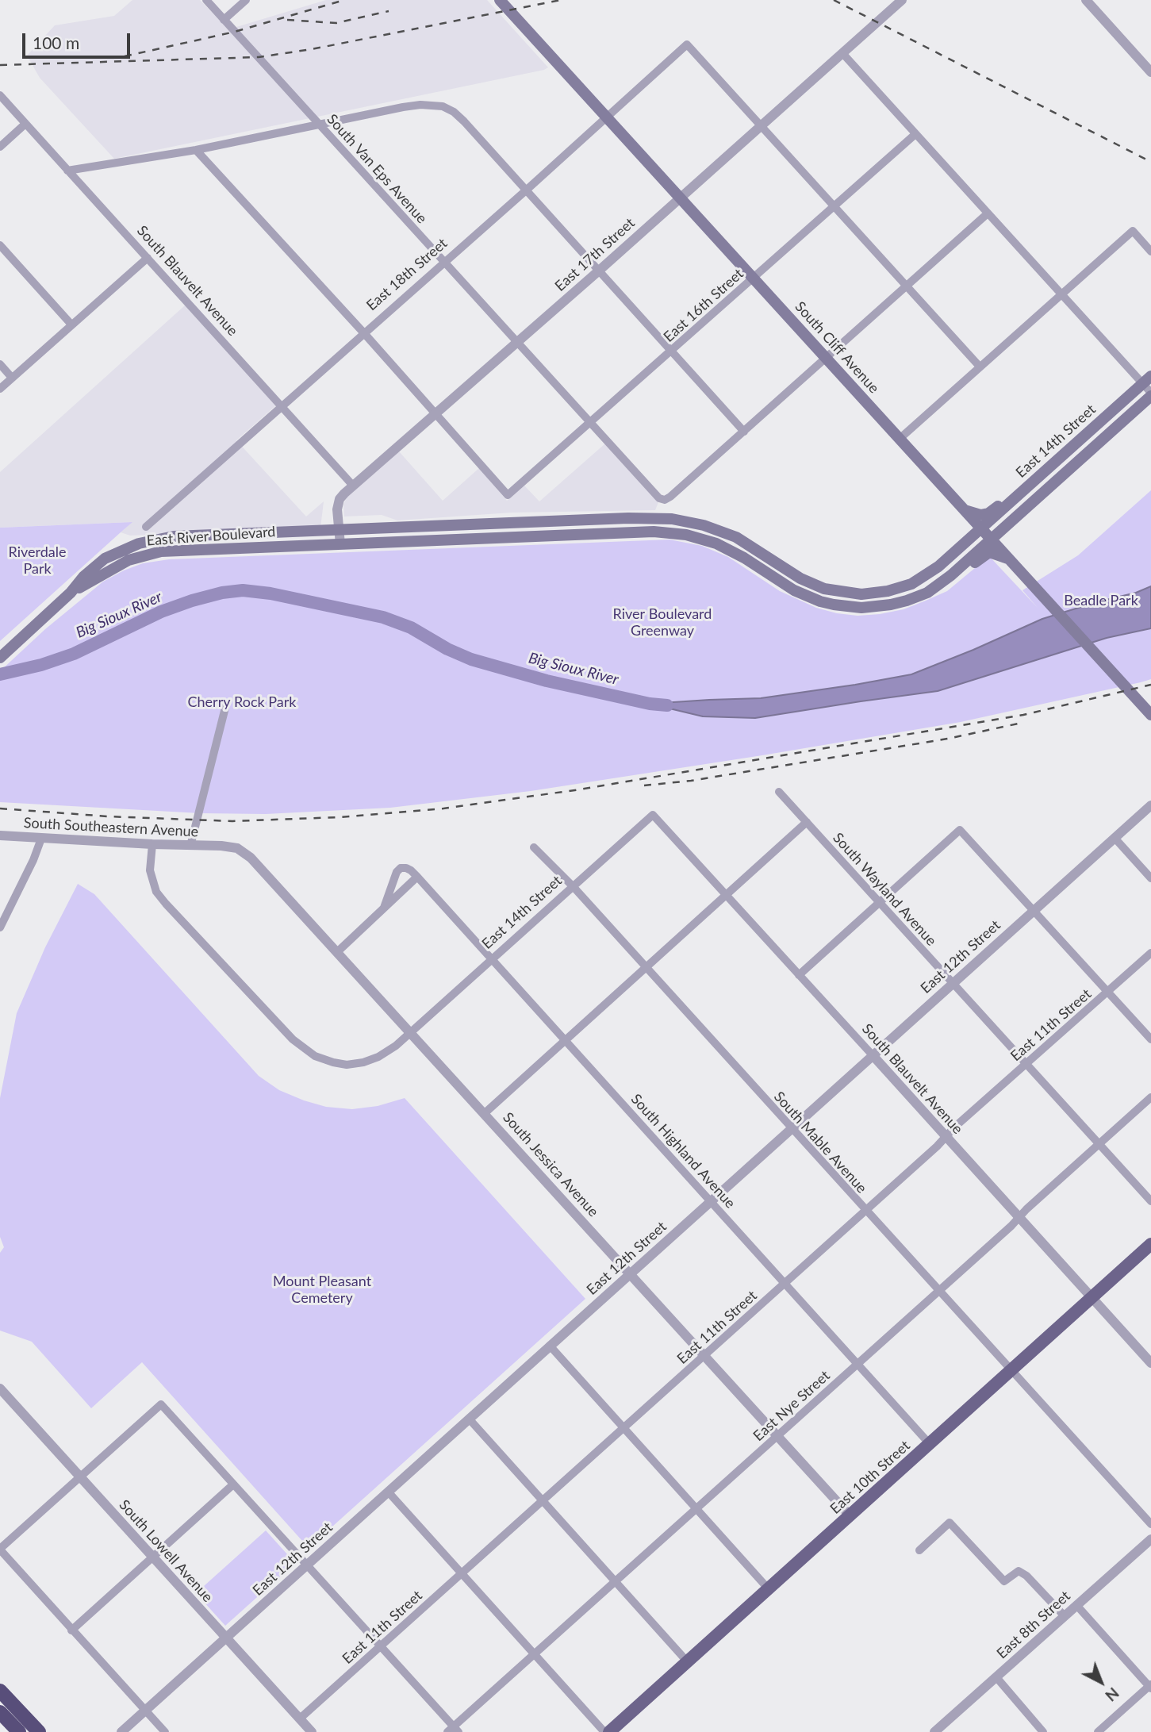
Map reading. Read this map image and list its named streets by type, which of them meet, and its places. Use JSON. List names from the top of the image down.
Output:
{
  "streets": {
    "main road": [
      "South Cliff Avenue",
      "East 14th Street",
      "East River Boulevard",
      "East 10th Street"
    ],
    "street": [
      "South Van Eps Avenue",
      "East 17th Street",
      "East 18th Street",
      "South Blauvelt Avenue",
      "East 16th Street",
      "South Southeastern Avenue",
      "South Wayland Avenue",
      "East 12th Street",
      "East 11th Street",
      "South Mable Avenue",
      "South Highland Avenue",
      "South Jessica Avenue",
      "East Nye Street",
      "South Lowell Avenue",
      "East 8th Street"
    ]
  },
  "crossings": [
    ["South Van Eps Avenue", "East 17th Street"],
    ["South Van Eps Avenue", "East 18th Street"],
    ["South Van Eps Avenue", "East 16th Street"],
    ["East 17th Street", "East 18th Street"],
    ["East 17th Street", "South Blauvelt Avenue"],
    ["East 17th Street", "East 16th Street"],
    ["East 17th Street", "South Cliff Avenue"],
    ["East 17th Street", "East River Boulevard"],
    ["East 18th Street", "South Blauvelt Avenue"],
    ["East 18th Street", "South Cliff Avenue"],
    ["South Blauvelt Avenue", "East 14th Street"],
    ["South Blauvelt Avenue", "East 12th Street"],
    ["South Blauvelt Avenue", "East 11th Street"],
    ["South Blauvelt Avenue", "East Nye Street"],
    ["South Blauvelt Avenue", "East 10th Street"],
    ["East 16th Street", "South Cliff Avenue"],
    ["South Cliff Avenue", "East 14th Street"],
    ["South Cliff Avenue", "East River Boulevard"],
    ["East 14th Street", "East River Boulevard"],
    ["East 14th Street", "South Southeastern Avenue"],
    ["East 14th Street", "South Mable Avenue"],
    ["East 14th Street", "South Highland Avenue"],
    ["East 14th Street", "South Jessica Avenue"],
    ["South Southeastern Avenue", "South Jessica Avenue"],
    ["South Wayland Avenue", "East 12th Street"],
    ["South Wayland Avenue", "East 11th Street"],
    ["South Wayland Avenue", "East Nye Street"],
    ["East 12th Street", "South Mable Avenue"],
    ["East 12th Street", "South Highland Avenue"],
    ["East 12th Street", "South Jessica Avenue"],
    ["East 12th Street", "South Lowell Avenue"],
    ["East 11th Street", "South Mable Avenue"],
    ["East 11th Street", "South Highland Avenue"],
    ["East 11th Street", "South Jessica Avenue"],
    ["East 11th Street", "South Lowell Avenue"],
    ["South Mable Avenue", "East Nye Street"],
    ["South Mable Avenue", "East 10th Street"],
    ["South Highland Avenue", "East Nye Street"],
    ["South Highland Avenue", "East 10th Street"],
    ["South Jessica Avenue", "East Nye Street"],
    ["South Jessica Avenue", "East 10th Street"]
  ],
  "water": ["Big Sioux River"],
  "parks": [
    "Riverdale Park",
    "Beadle Park",
    "River Boulevard Greenway",
    "Cherry Rock Park",
    "Mount Pleasant Cemetery"
  ],
  "scale_bar": "100 m",
  "north": "bottom right"
}
